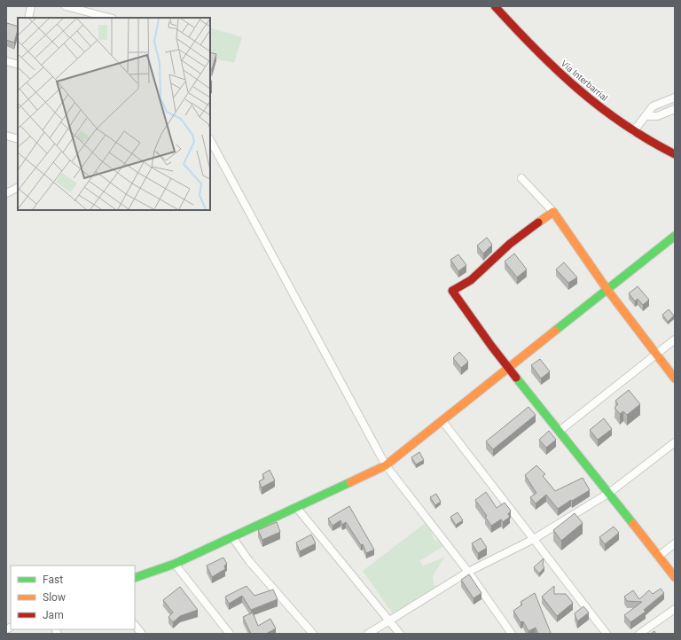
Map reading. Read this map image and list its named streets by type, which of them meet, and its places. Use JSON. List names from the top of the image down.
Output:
{
  "streets": {
    "street": ["Vía Interbarrial"]
  },
  "legend": ["Fast", "Slow", "Jam"]
}
